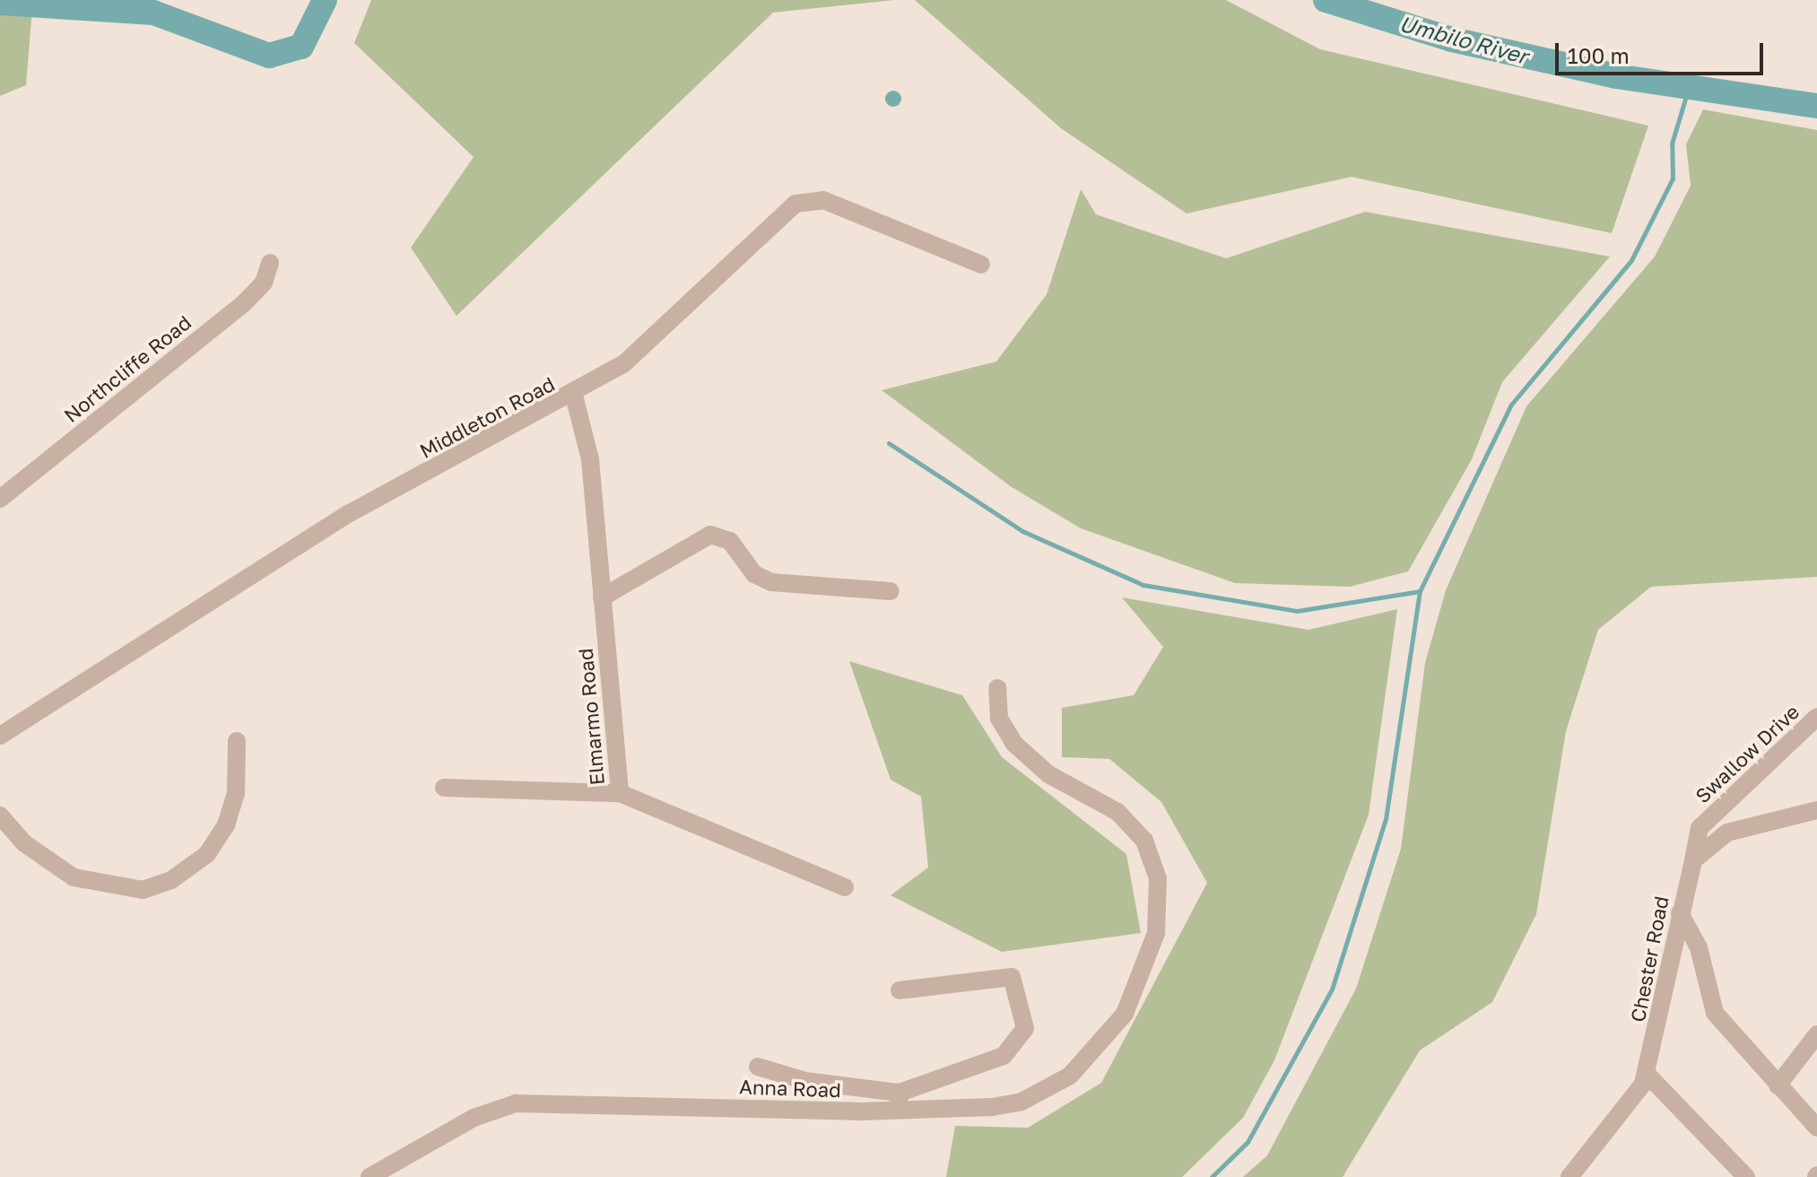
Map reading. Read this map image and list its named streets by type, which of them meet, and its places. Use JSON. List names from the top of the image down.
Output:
{
  "streets": {
    "street": [
      "Northcliffe Road",
      "Middleton Road",
      "Elmarmo Road",
      "Swallow Drive",
      "Chester Road",
      "Anna Road"
    ]
  },
  "crossings": [
    ["Middleton Road", "Elmarmo Road"],
    ["Swallow Drive", "Chester Road"]
  ],
  "water": ["Umbilo River"],
  "scale_bar": "100 m"
}
